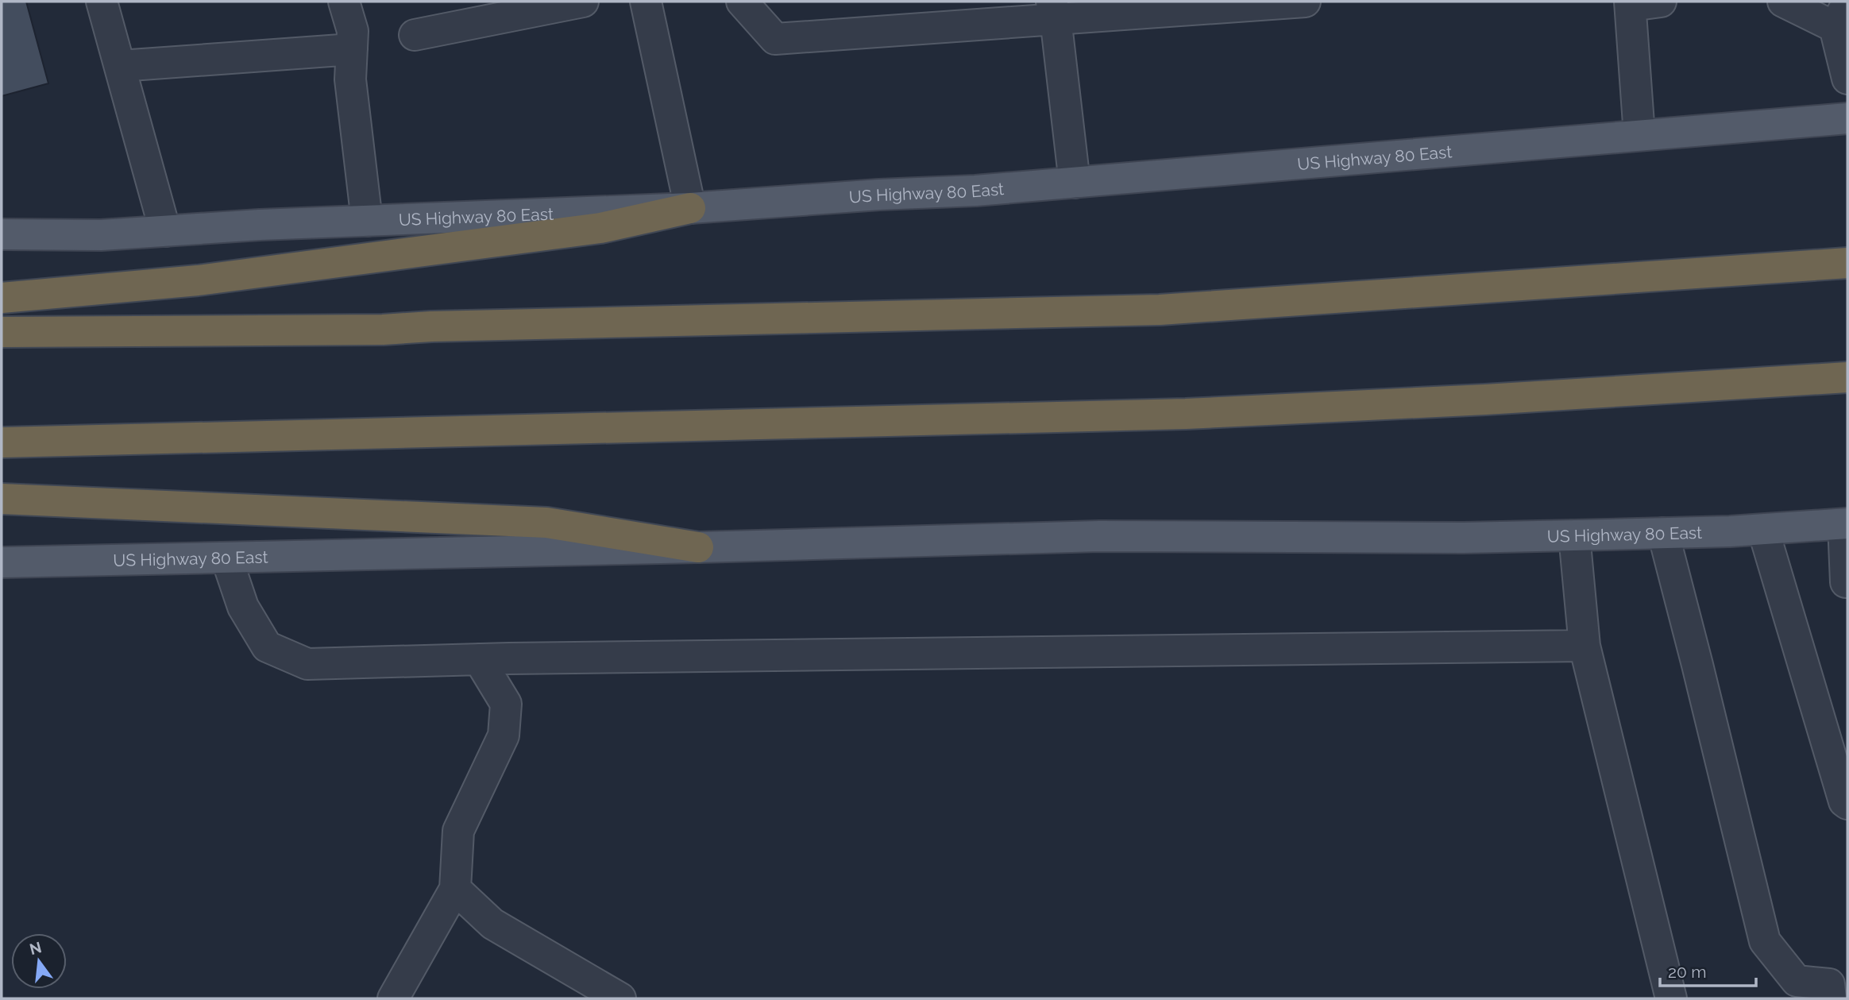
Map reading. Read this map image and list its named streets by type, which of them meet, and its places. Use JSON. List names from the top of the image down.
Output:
{
  "streets": {
    "main road": ["US Highway 80 East"]
  },
  "scale_bar": "20 m",
  "north": "top"
}
